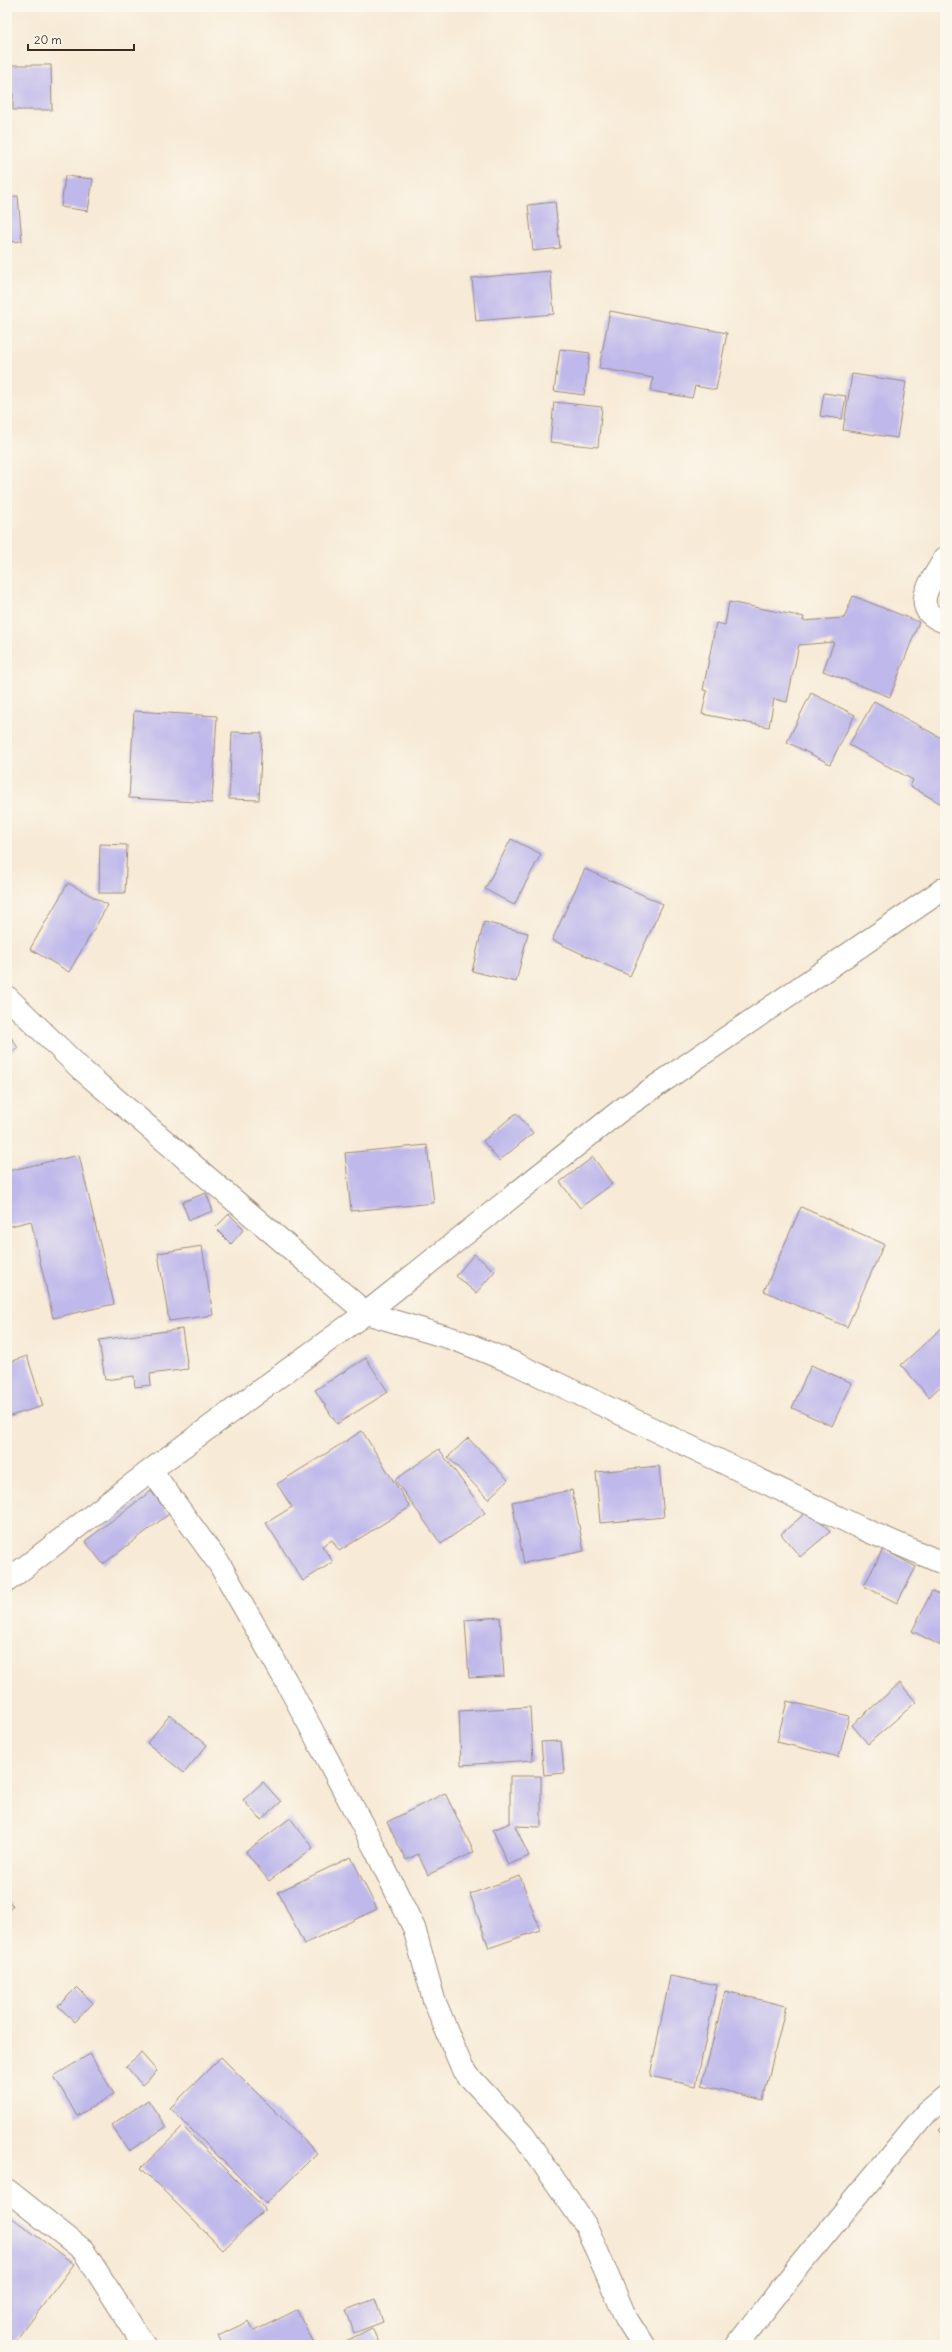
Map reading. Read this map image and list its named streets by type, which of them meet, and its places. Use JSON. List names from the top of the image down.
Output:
{
  "scale_bar": "20 m"
}
